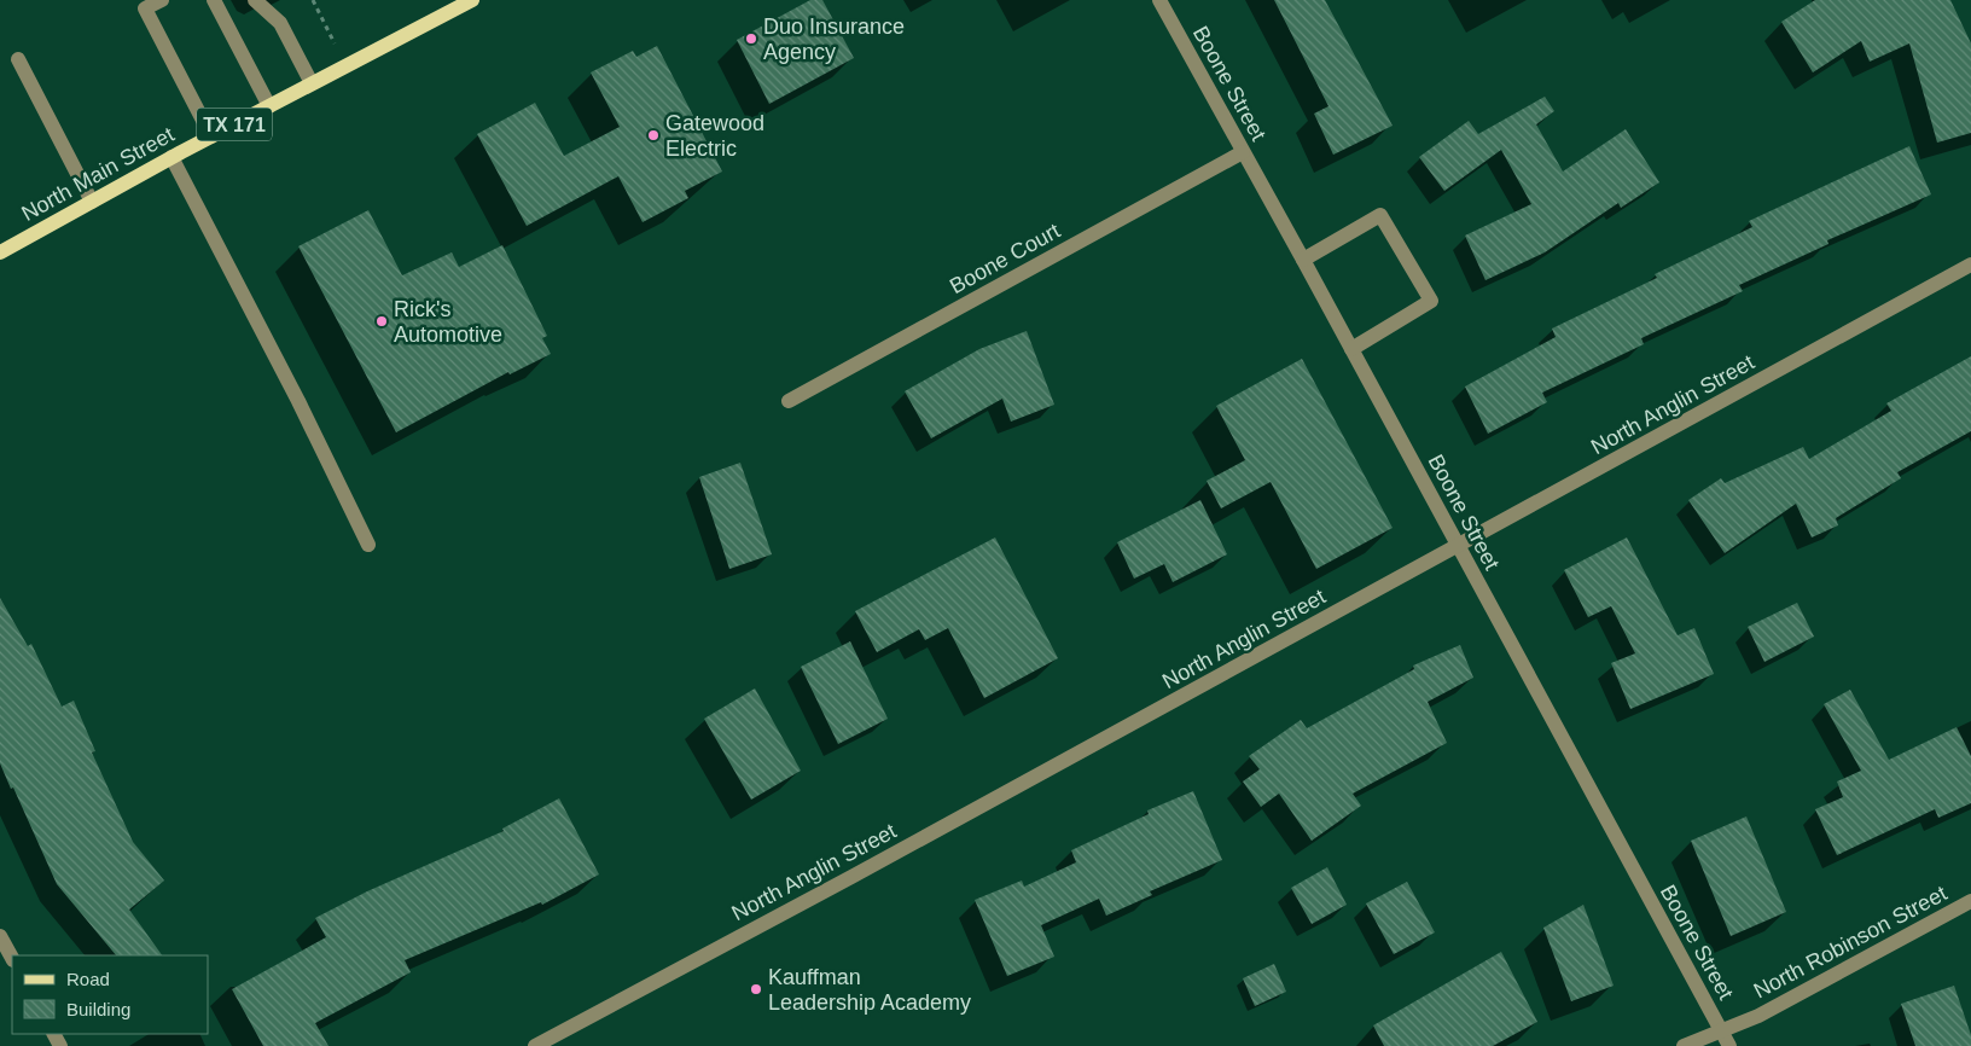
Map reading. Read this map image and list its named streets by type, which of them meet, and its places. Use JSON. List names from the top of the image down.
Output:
{
  "streets": {
    "main road": ["TX 171", "North Main Street"],
    "street": [
      "Boone Street",
      "Boone Court",
      "North Anglin Street",
      "North Robinson Street"
    ]
  },
  "crossings": [
    ["Boone Street", "Boone Court"],
    ["Boone Street", "North Anglin Street"],
    ["Boone Street", "North Robinson Street"]
  ],
  "places": [
    "Duo Insurance Agency",
    "Gatewood Electric",
    "Rick's Automotive",
    "Kauffman Leadership Academy"
  ],
  "legend": ["Road", "Building"]
}
